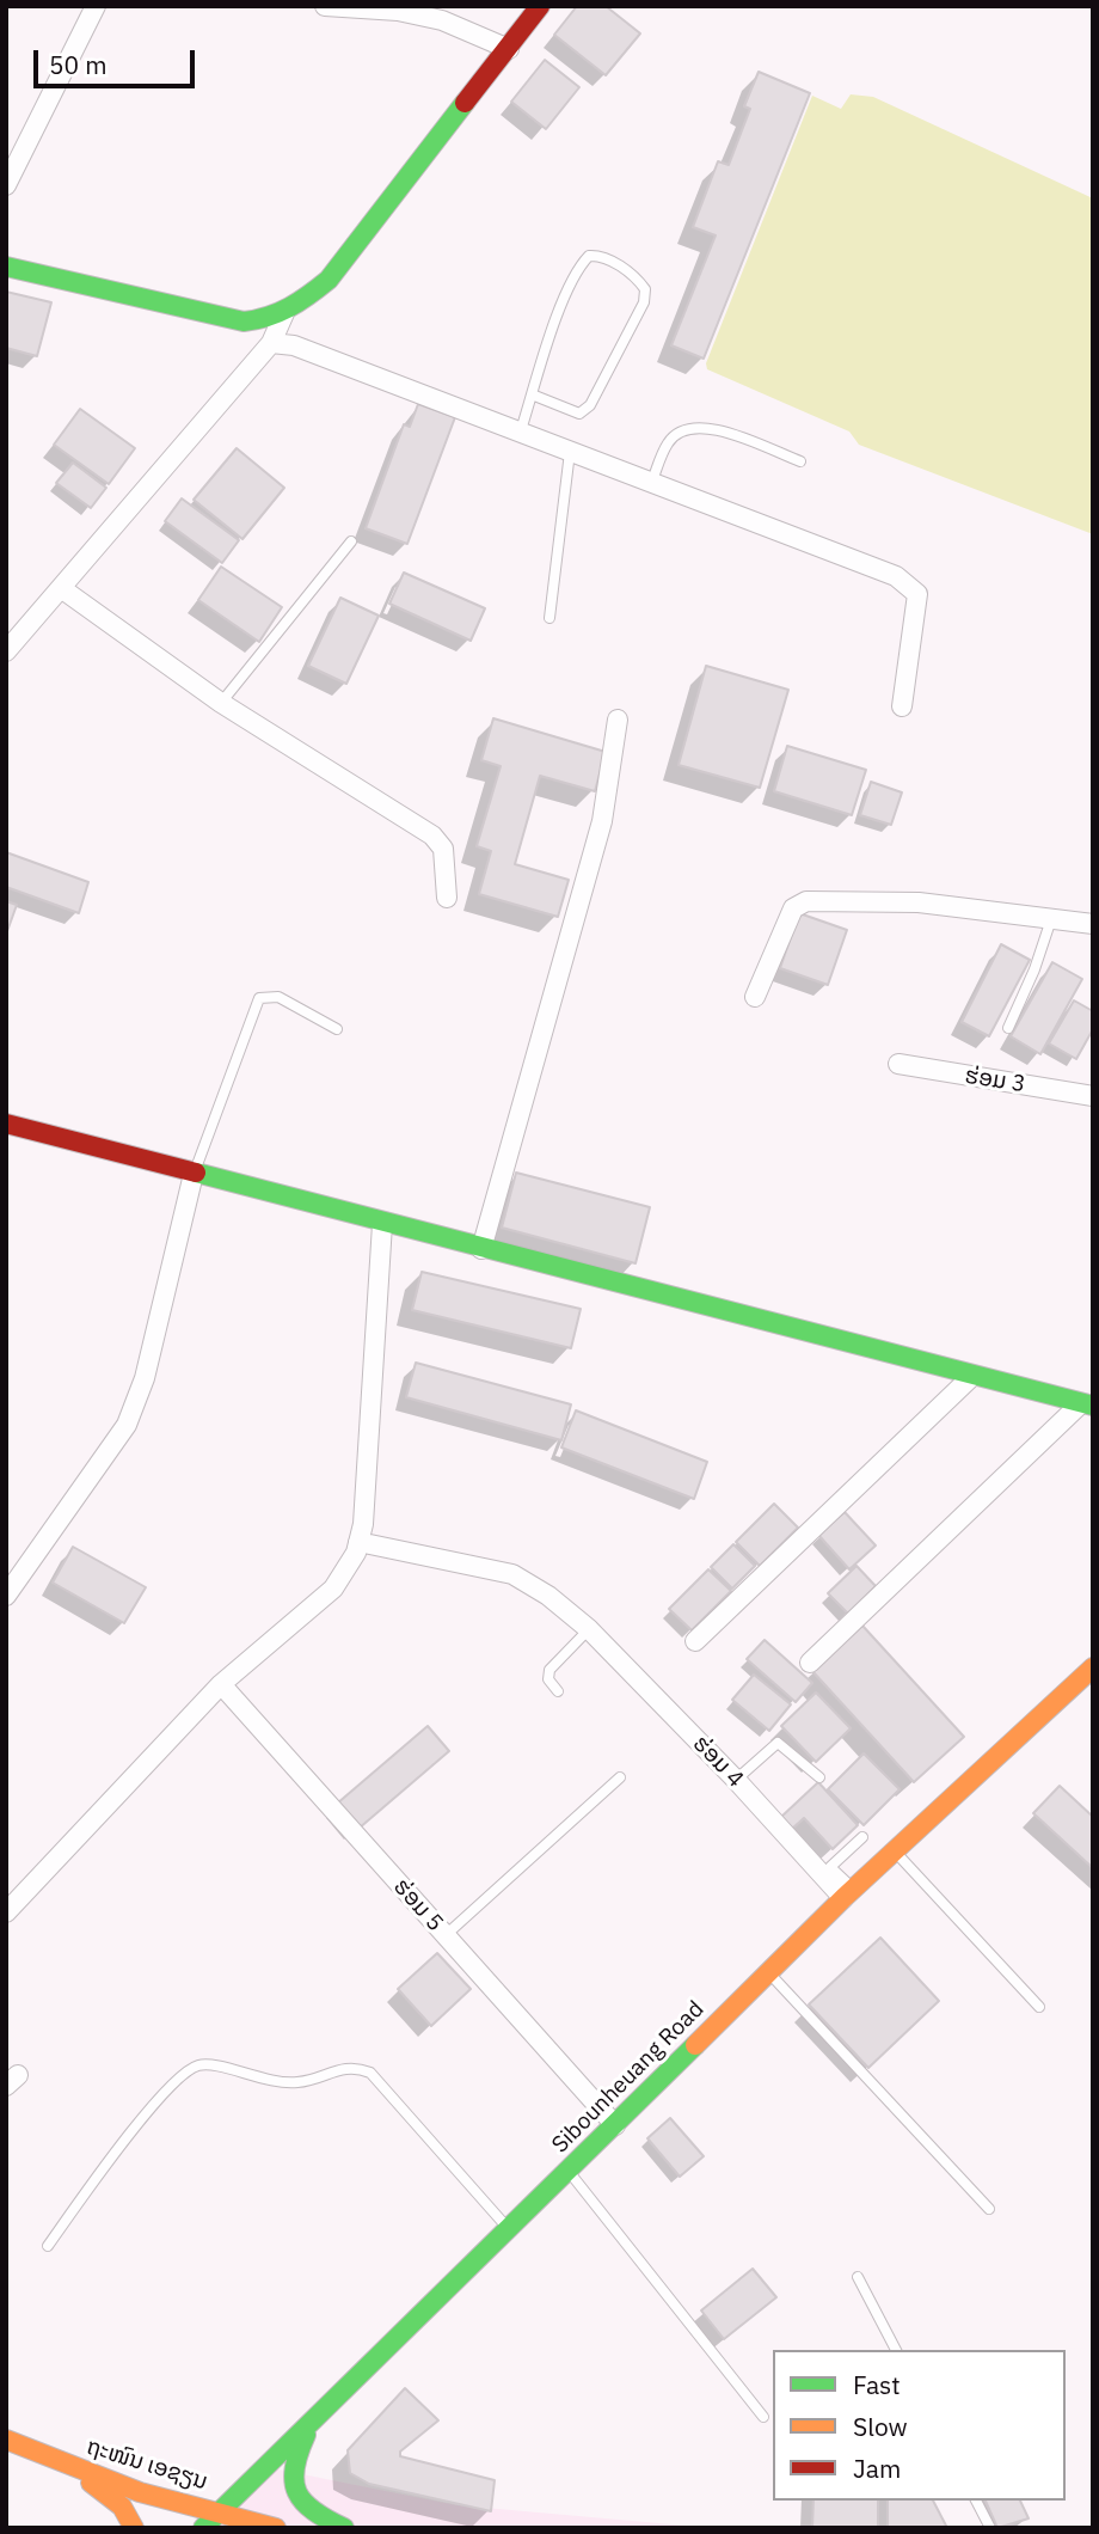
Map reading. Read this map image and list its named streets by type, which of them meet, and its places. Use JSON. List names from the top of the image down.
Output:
{
  "streets": {
    "street": [
      "ຮ່ອມ 3",
      "ຮ່ອມ 4",
      "ຮ່ອມ 5",
      "Sibounheuang Road",
      "ຖະໜົນ ເອຊຽນ"
    ]
  },
  "crossings": [
    ["ຮ່ອມ 4", "Sibounheuang Road"],
    ["ຮ່ອມ 5", "Sibounheuang Road"],
    ["Sibounheuang Road", "ຖະໜົນ ເອຊຽນ"]
  ],
  "legend": ["Fast", "Slow", "Jam"],
  "scale_bar": "50 m"
}
